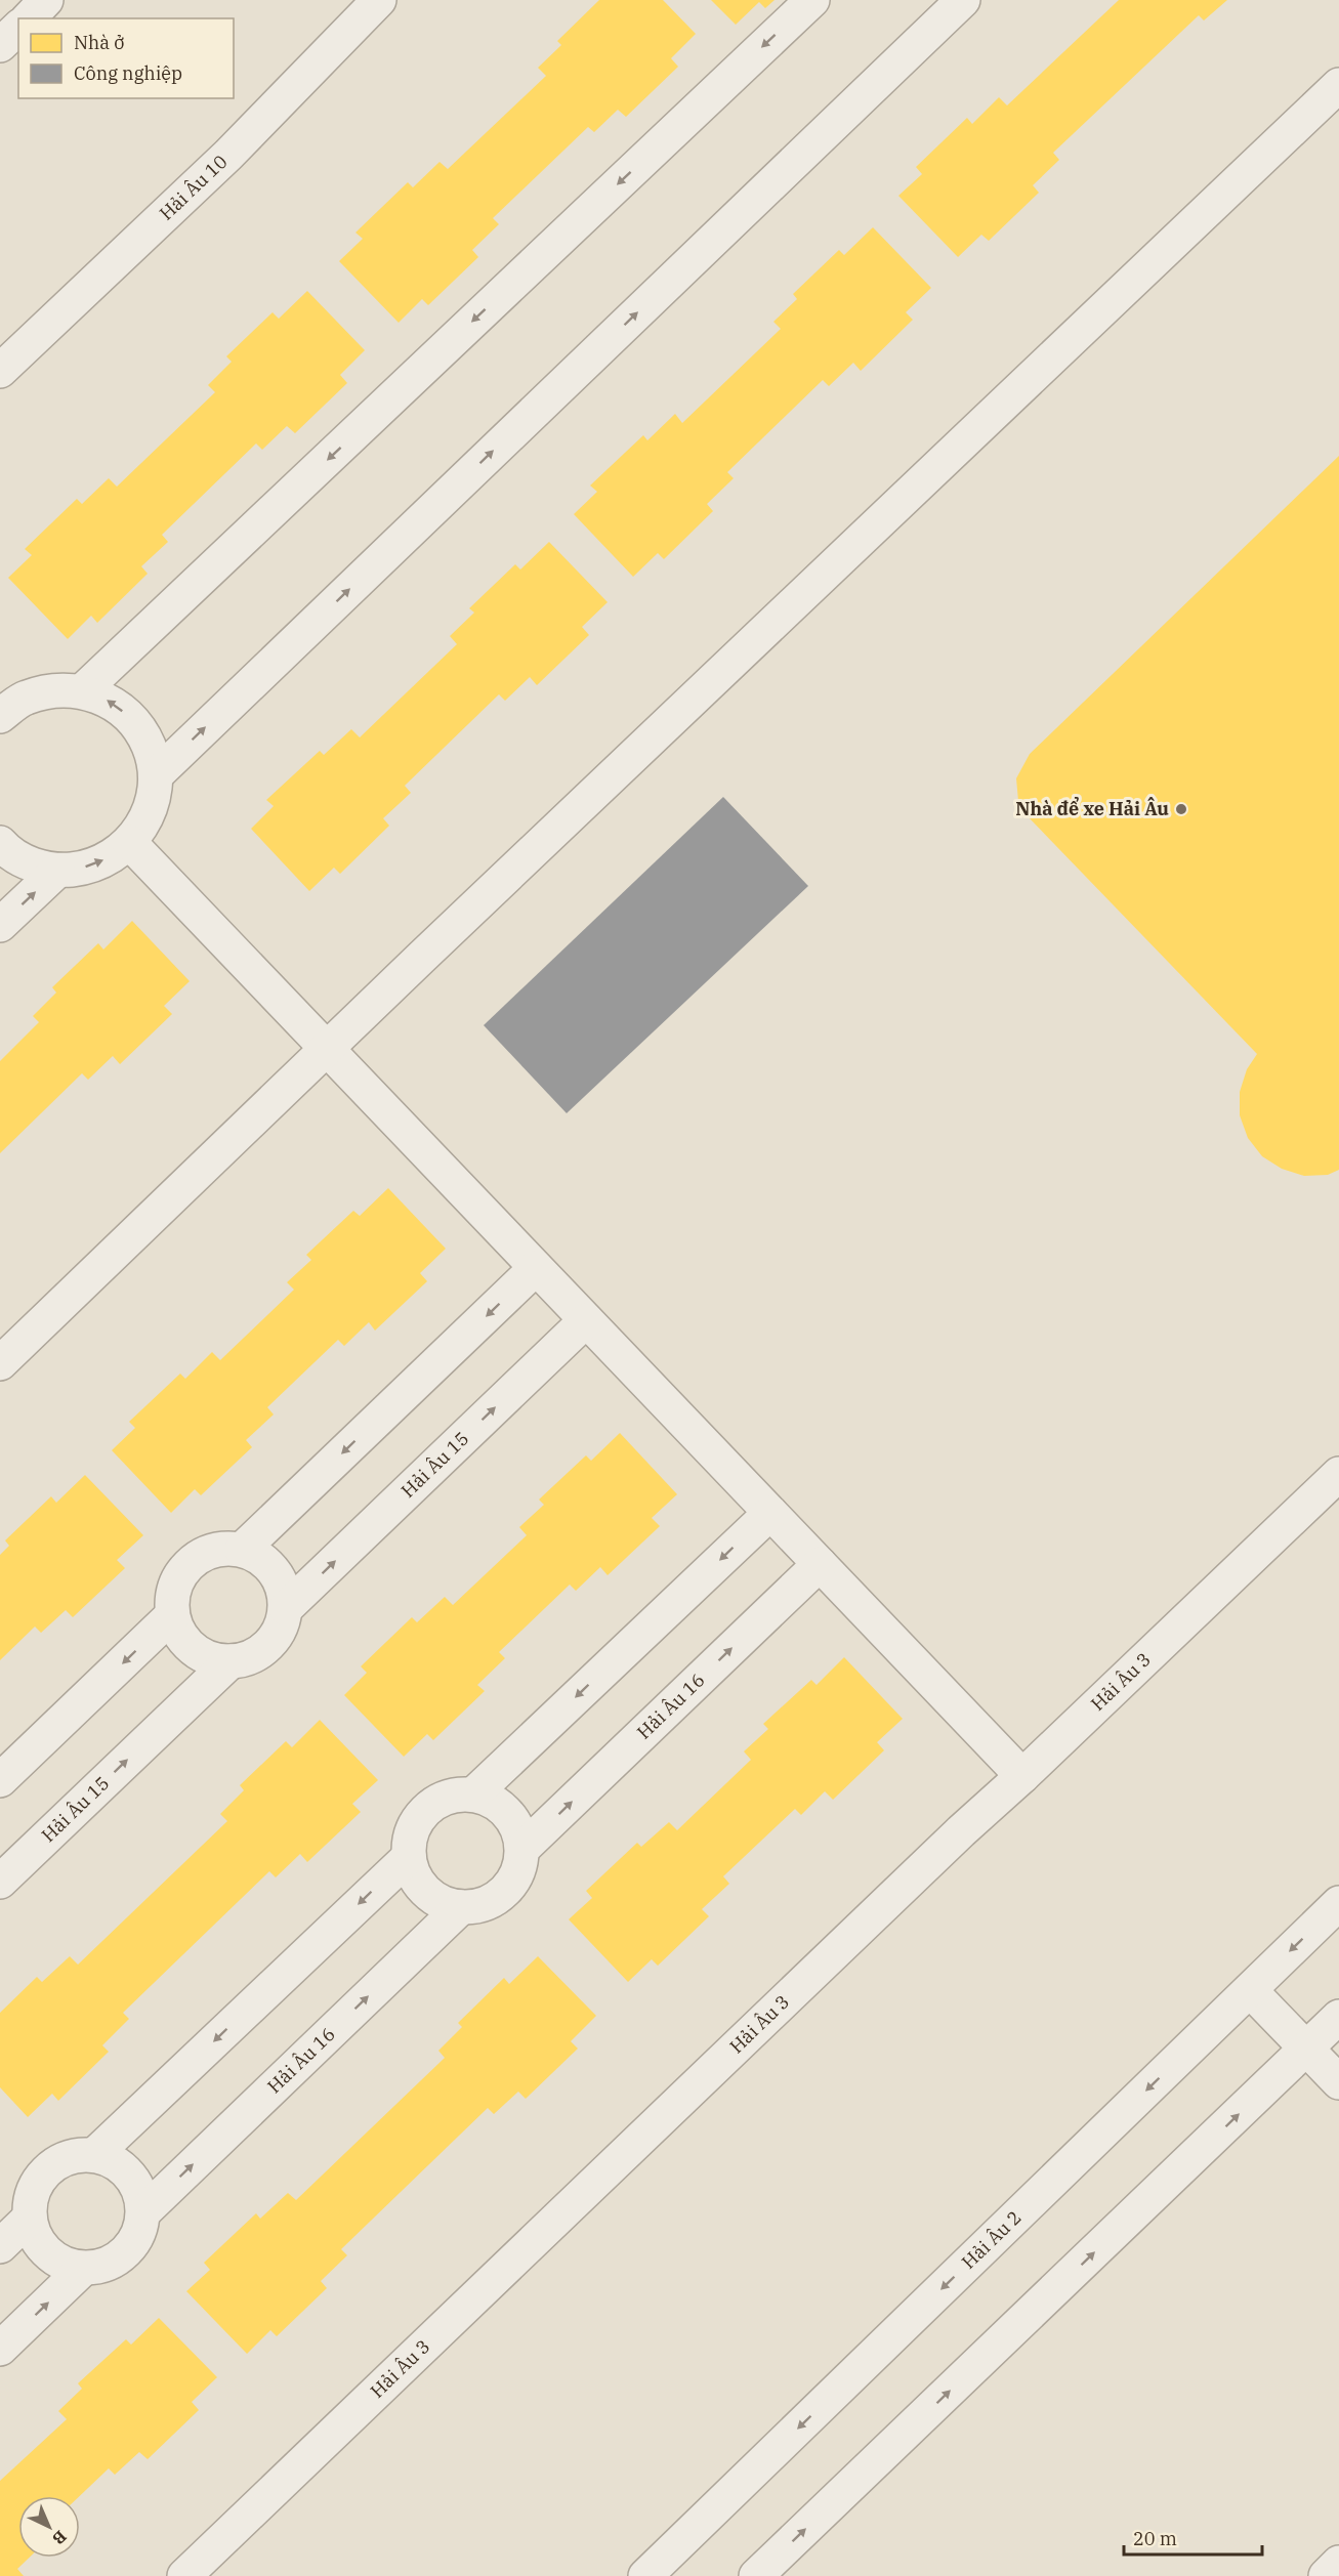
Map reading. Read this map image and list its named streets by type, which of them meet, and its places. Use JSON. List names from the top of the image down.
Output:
{
  "streets": {
    "street": [
      "Hải Âu 10",
      "Hải Âu 15",
      "Hải Âu 3",
      "Hải Âu 16",
      "Hải Âu 2"
    ]
  },
  "places": ["Nhà để xe Hải Âu"],
  "legend": ["Nhà ở", "Công nghiệp"],
  "scale_bar": "20 m",
  "north": "bottom right"
}
